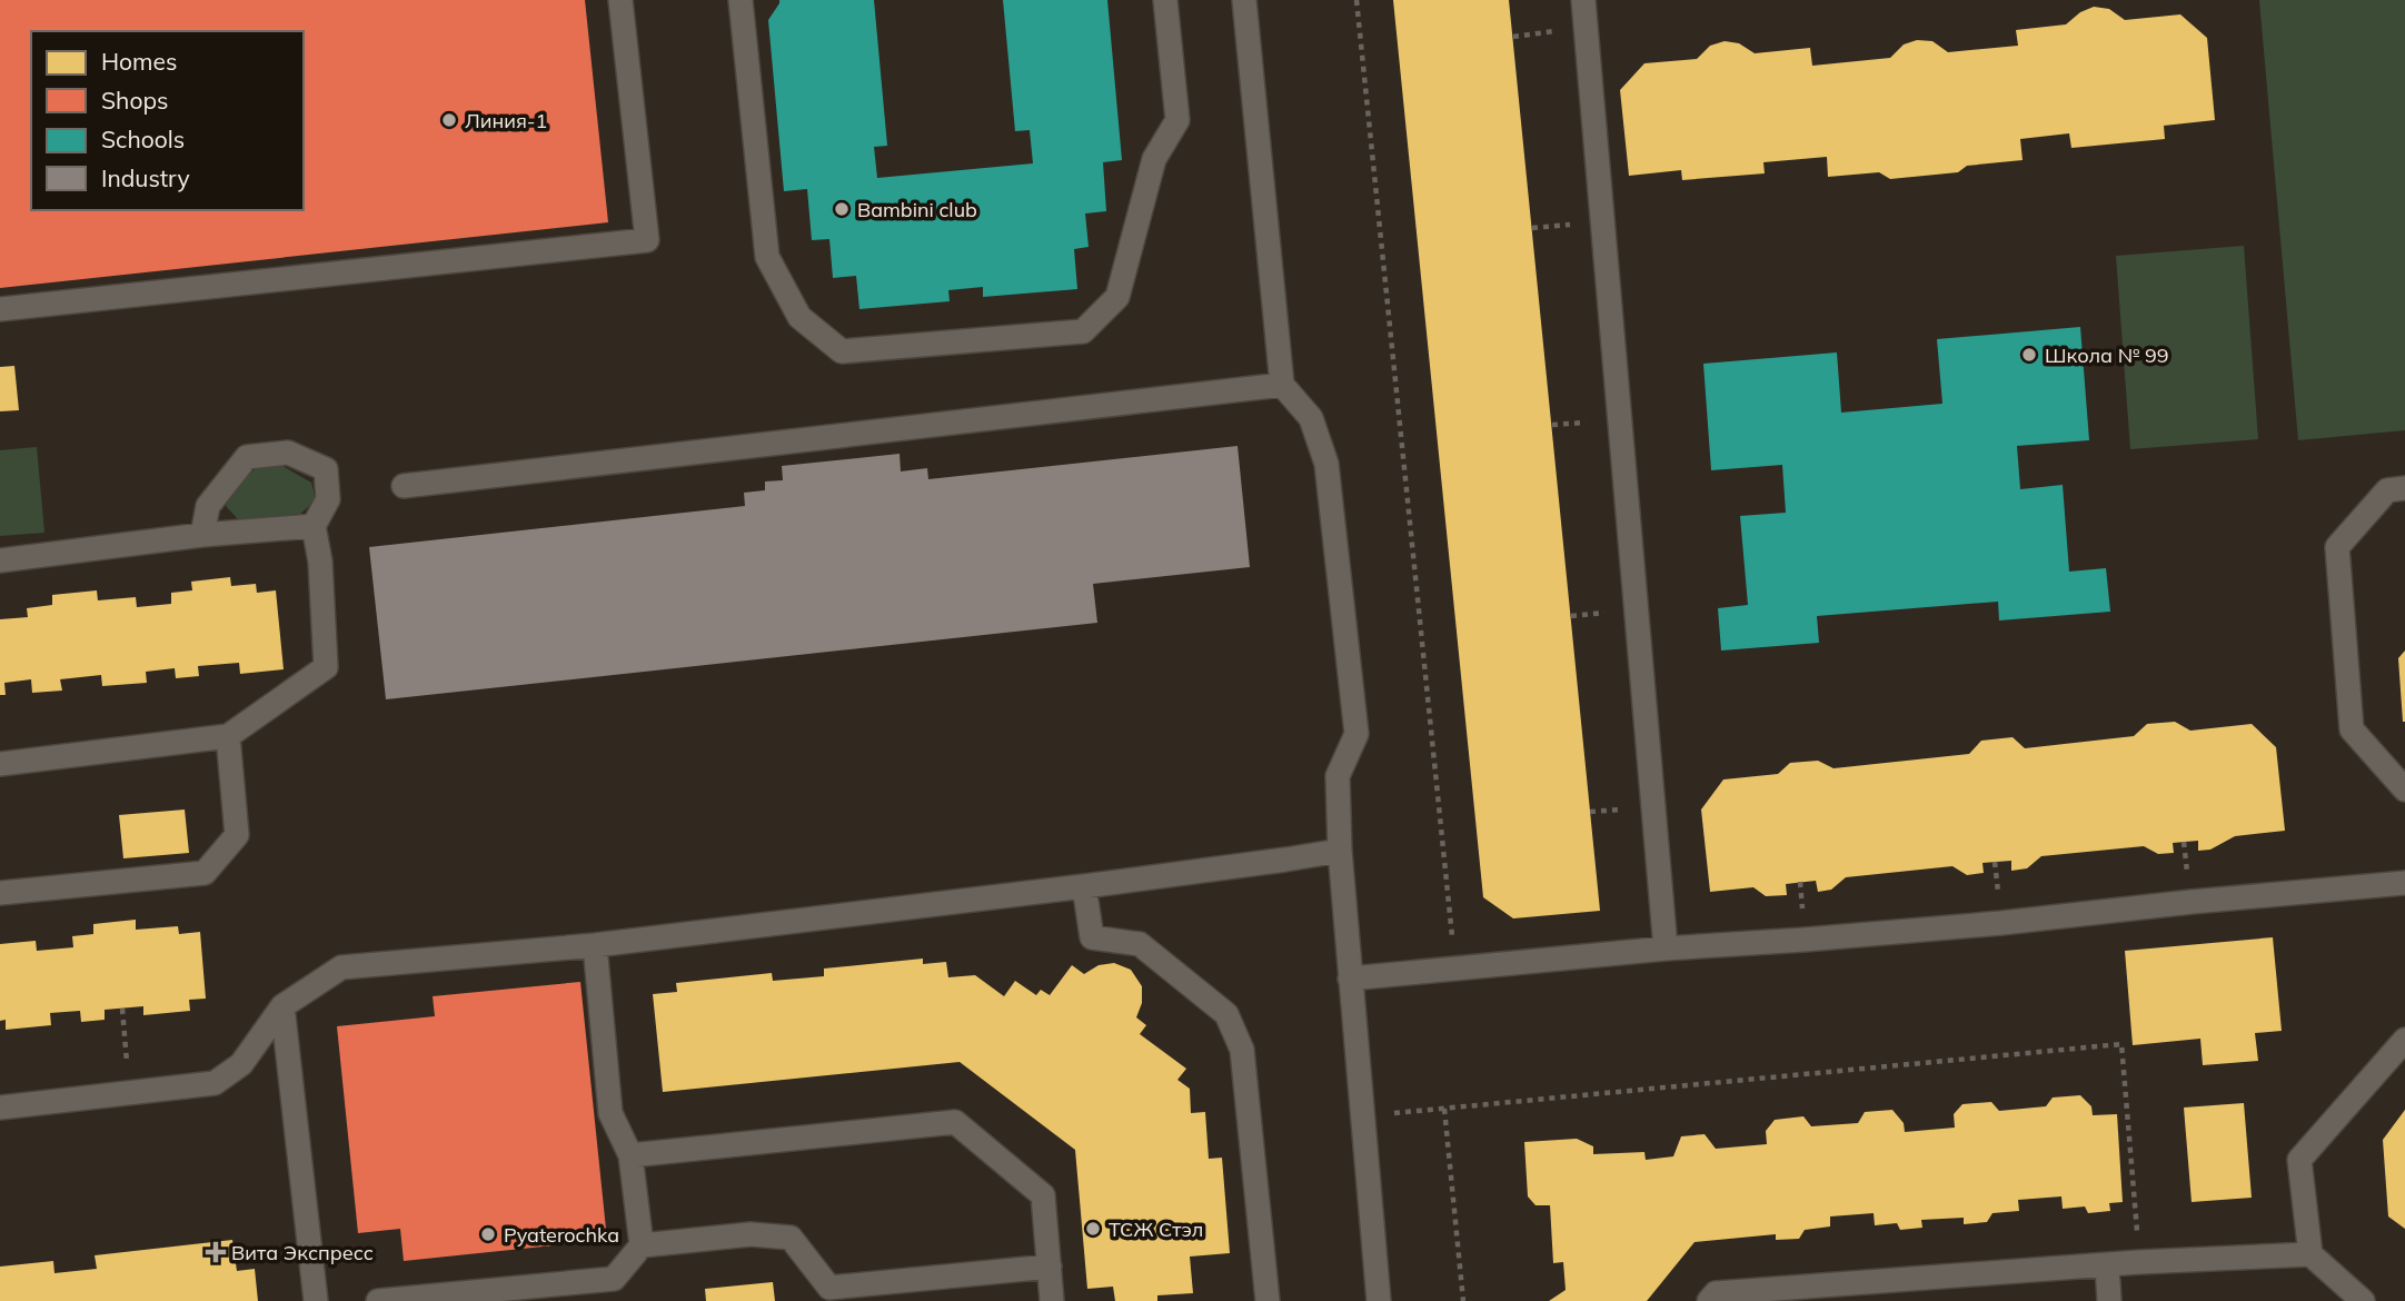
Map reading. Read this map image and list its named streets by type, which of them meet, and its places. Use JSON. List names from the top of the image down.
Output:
{
  "places": {
    "other": [
      "Линия-1",
      "Bambini club",
      "Школа № 99",
      "ТСЖ Стэл",
      "Pyaterochka"
    ],
    "health": ["Вита Экспресс"]
  },
  "legend": [
    "Homes",
    "Shops",
    "Schools",
    "Industry"
  ]
}
